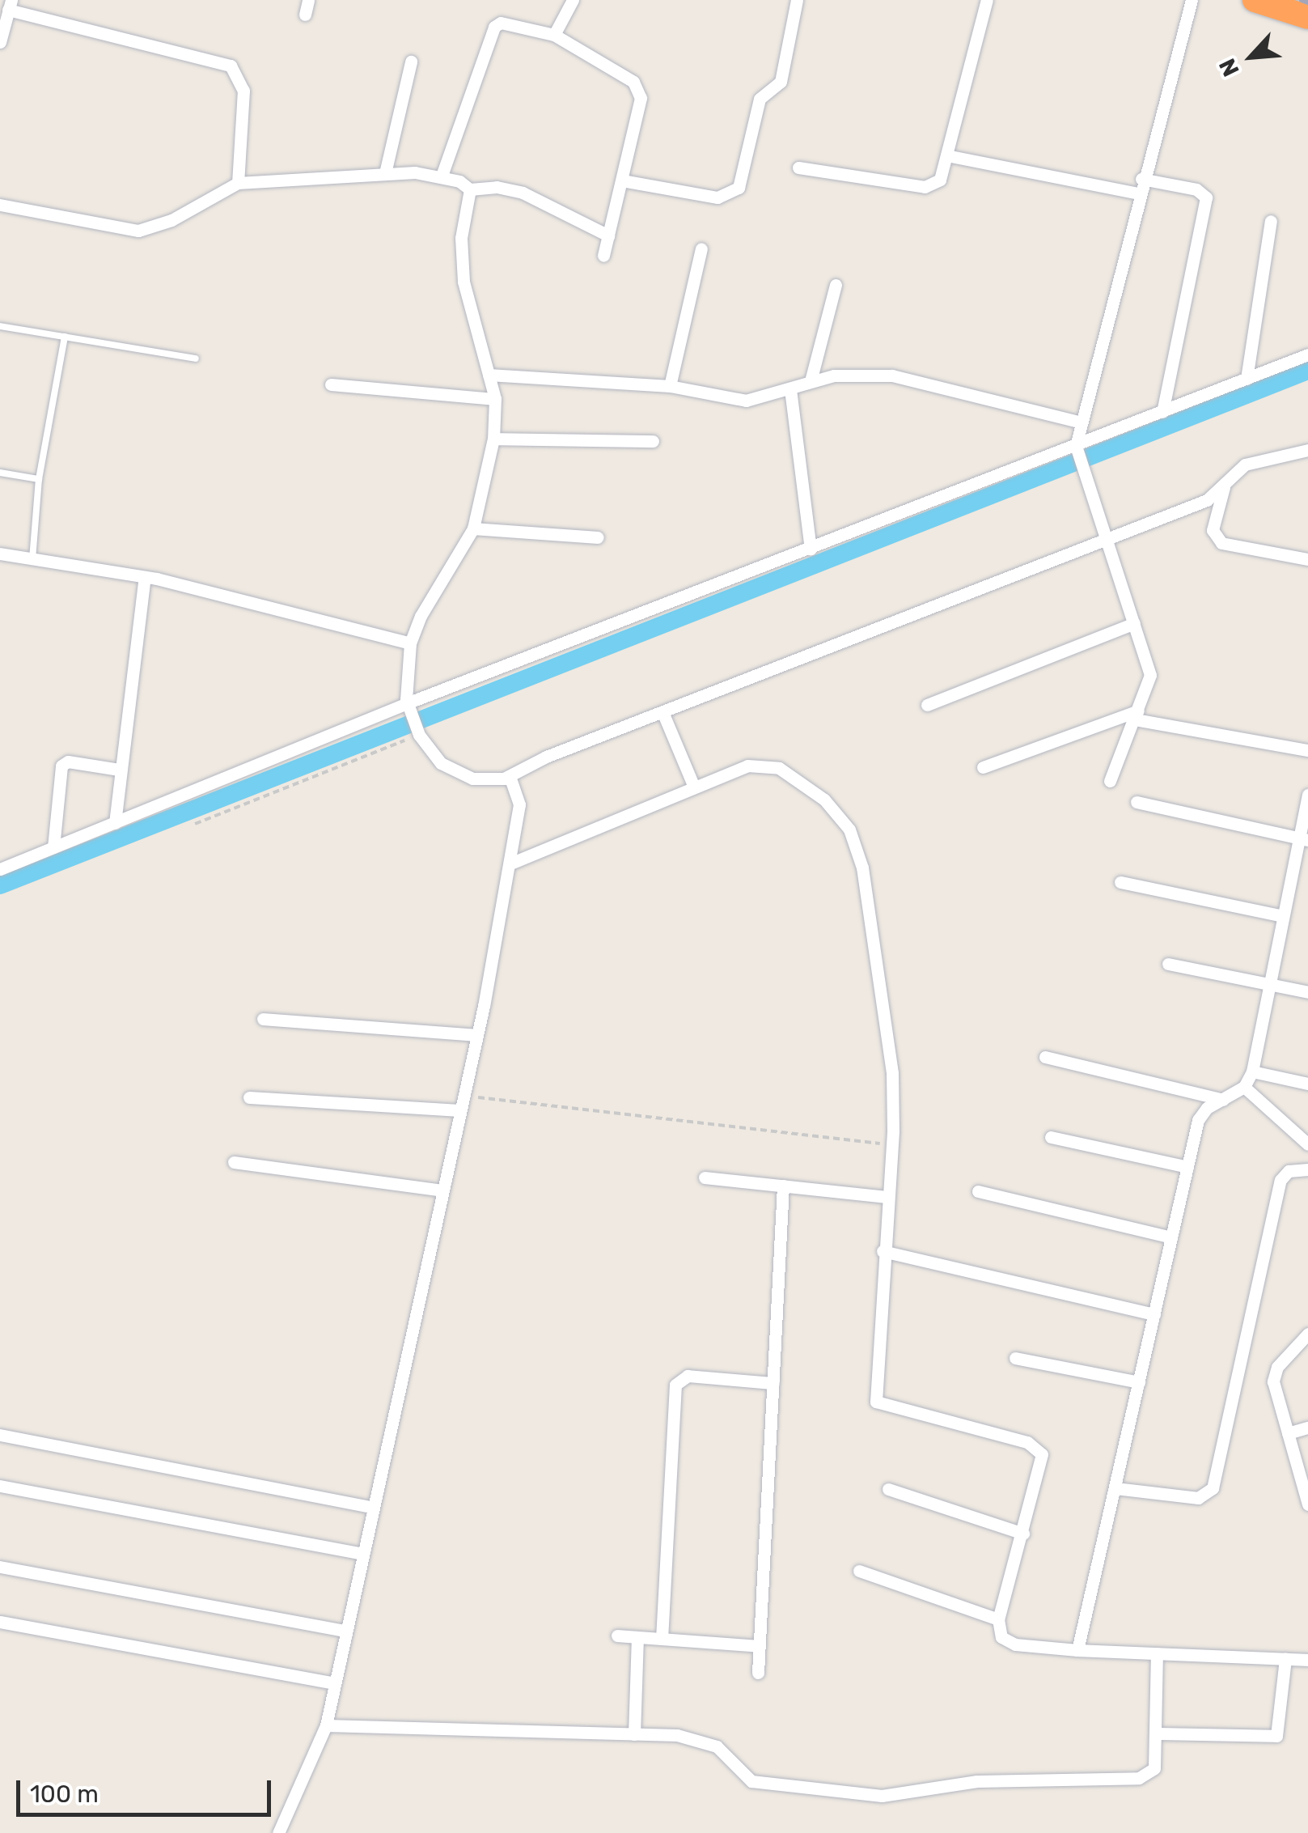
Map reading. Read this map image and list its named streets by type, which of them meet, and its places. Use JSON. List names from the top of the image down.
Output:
{
  "scale_bar": "100 m",
  "north": "bottom left"
}
